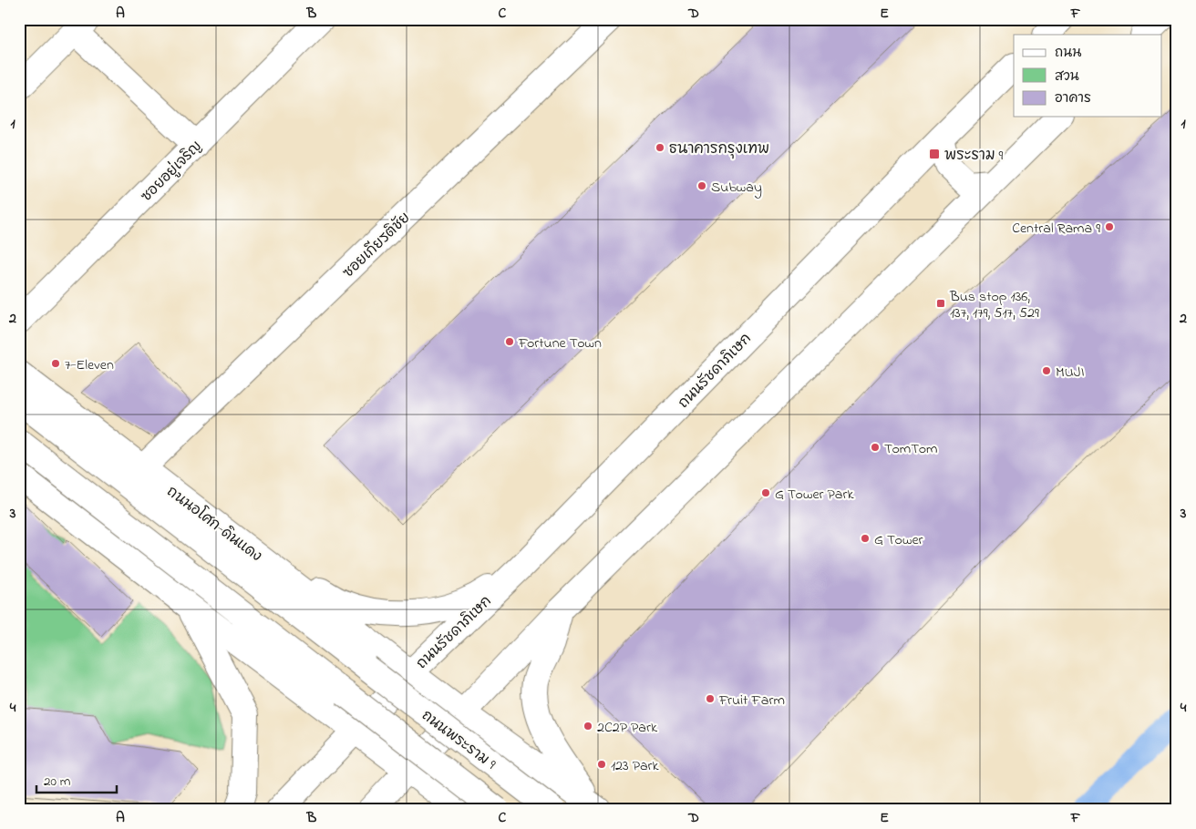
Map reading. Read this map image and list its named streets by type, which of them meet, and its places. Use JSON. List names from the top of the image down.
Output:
{
  "streets": {
    "main road": [
      "ซอยอยู่เจริญ",
      "ซอยเกียรติชัย",
      "ถนนรัชดาภิเษก",
      "ถนนอโศก-ดินแดง",
      "ถนนพระราม 9"
    ]
  },
  "crossings": [
    ["ซอยเกียรติชัย", "ถนนอโศก-ดินแดง"],
    ["ถนนรัชดาภิเษก", "ถนนอโศก-ดินแดง"],
    ["ถนนอโศก-ดินแดง", "ถนนพระราม 9"]
  ],
  "places": {
    "other": [
      "ธนาคารกรุงเทพ",
      "Subway",
      "Central Rama 9",
      "Fortune Town",
      "7-Eleven",
      "MUJI",
      "TomTom",
      "G Tower Park",
      "G Tower",
      "Fruit Farm",
      "2C2P Park",
      "123 Park"
    ],
    "transit": ["พระราม 9", "Bus stop 136, 137, 179, 517, 529"]
  },
  "legend": ["ถนน", "สวน", "อาคาร"],
  "scale_bar": "20 m",
  "grid": {
    "columns": [
      "A",
      "B",
      "C",
      "D",
      "E",
      "F"
    ],
    "rows": [
      "1",
      "2",
      "3",
      "4"
    ]
  }
}
